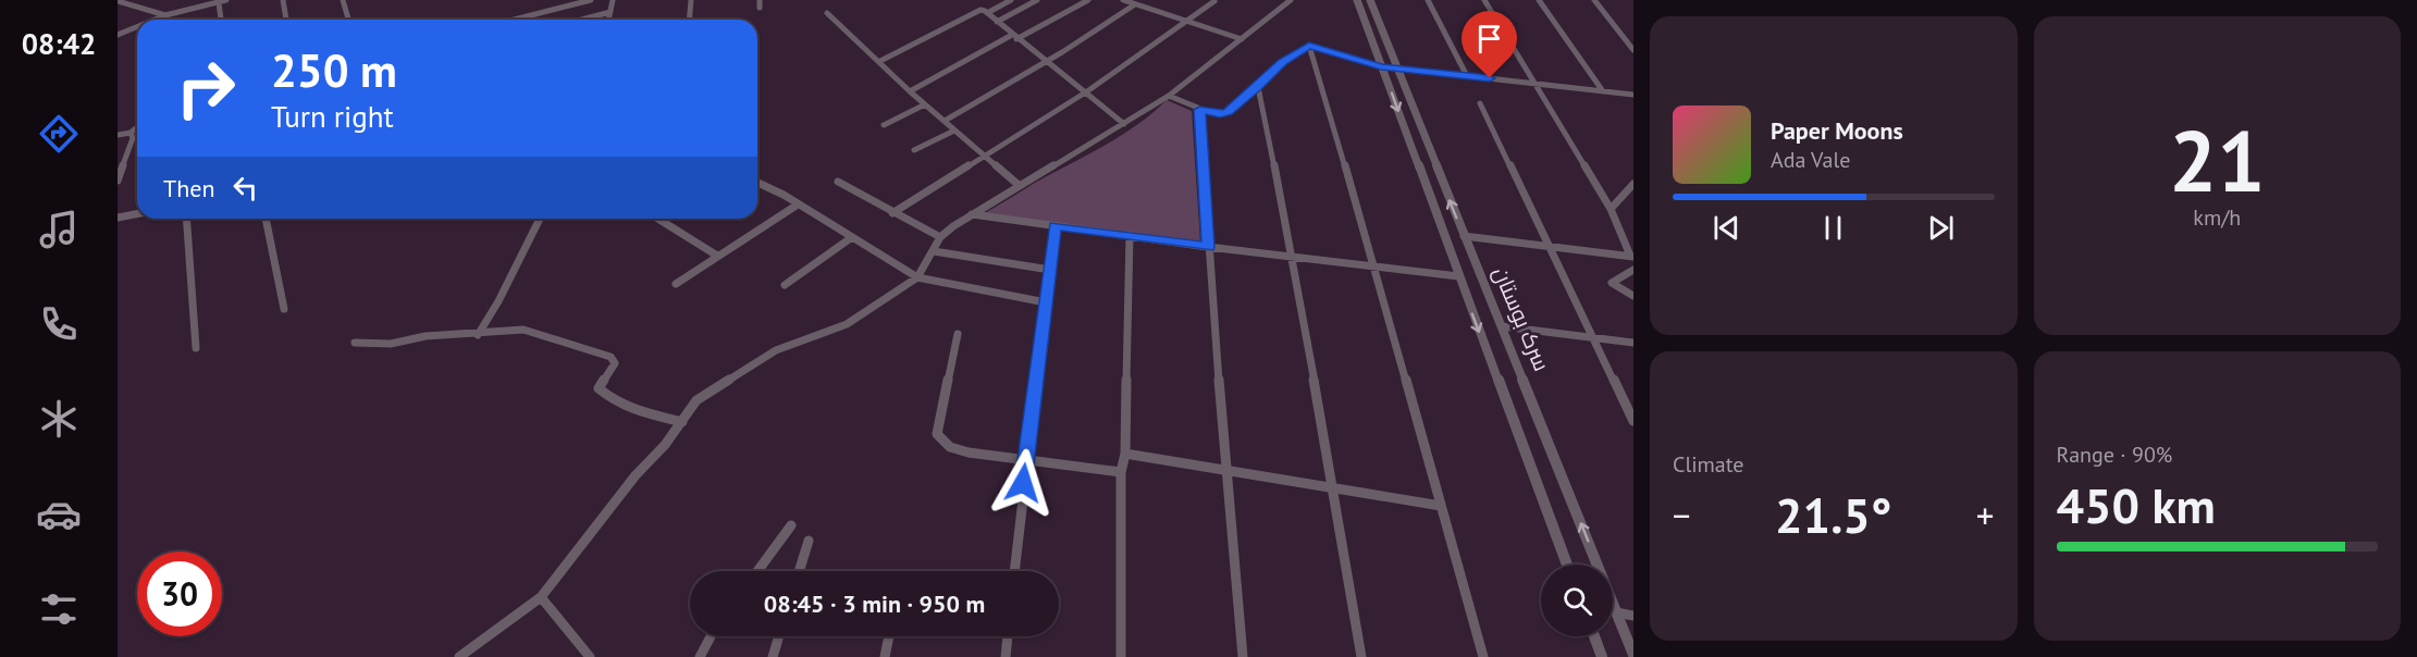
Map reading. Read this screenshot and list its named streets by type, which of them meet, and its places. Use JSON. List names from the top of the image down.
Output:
{
  "streets": {
    "street": ["سرک بوستان"]
  },
  "page": {
    "tabs": "08:42",
    "tile": [
      ["21", "km/h"],
      "Climate",
      ["Range · 90%", "450 km"]
    ],
    "turn": ["250 m", "Turn right"],
    "song": ["Paper Moons", "Ada Vale"],
    "then": "Then",
    "heat": ["−", "21.5°", "+"],
    "limit": "30",
    "trip": "08:45 · 3 min · 950 m"
  }
}
